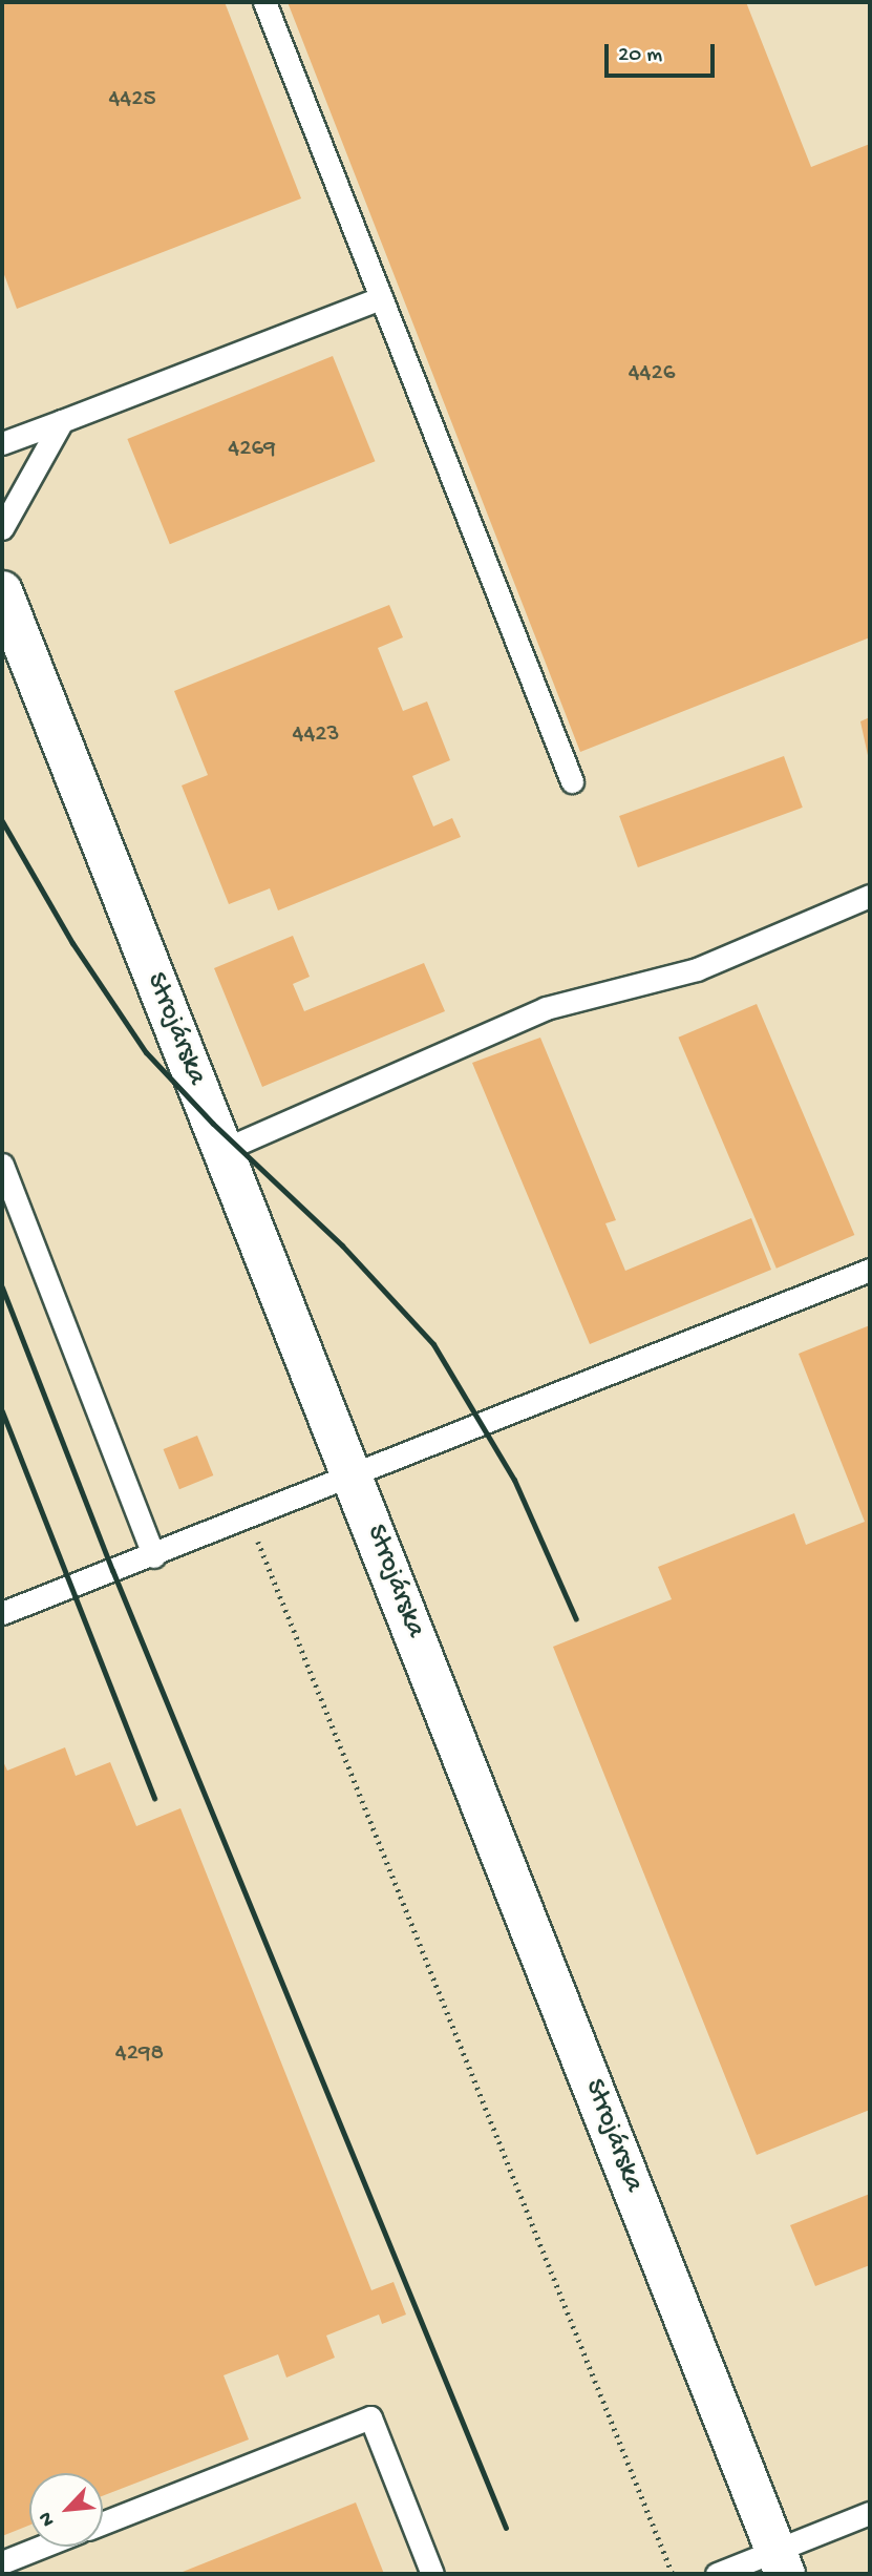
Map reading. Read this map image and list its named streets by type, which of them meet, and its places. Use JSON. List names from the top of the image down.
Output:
{
  "streets": {
    "street": ["Strojárska"]
  },
  "house_numbers": [
    "4425",
    "4426",
    "4269",
    "4423",
    "4298"
  ],
  "scale_bar": "20 m",
  "north": "bottom left"
}
